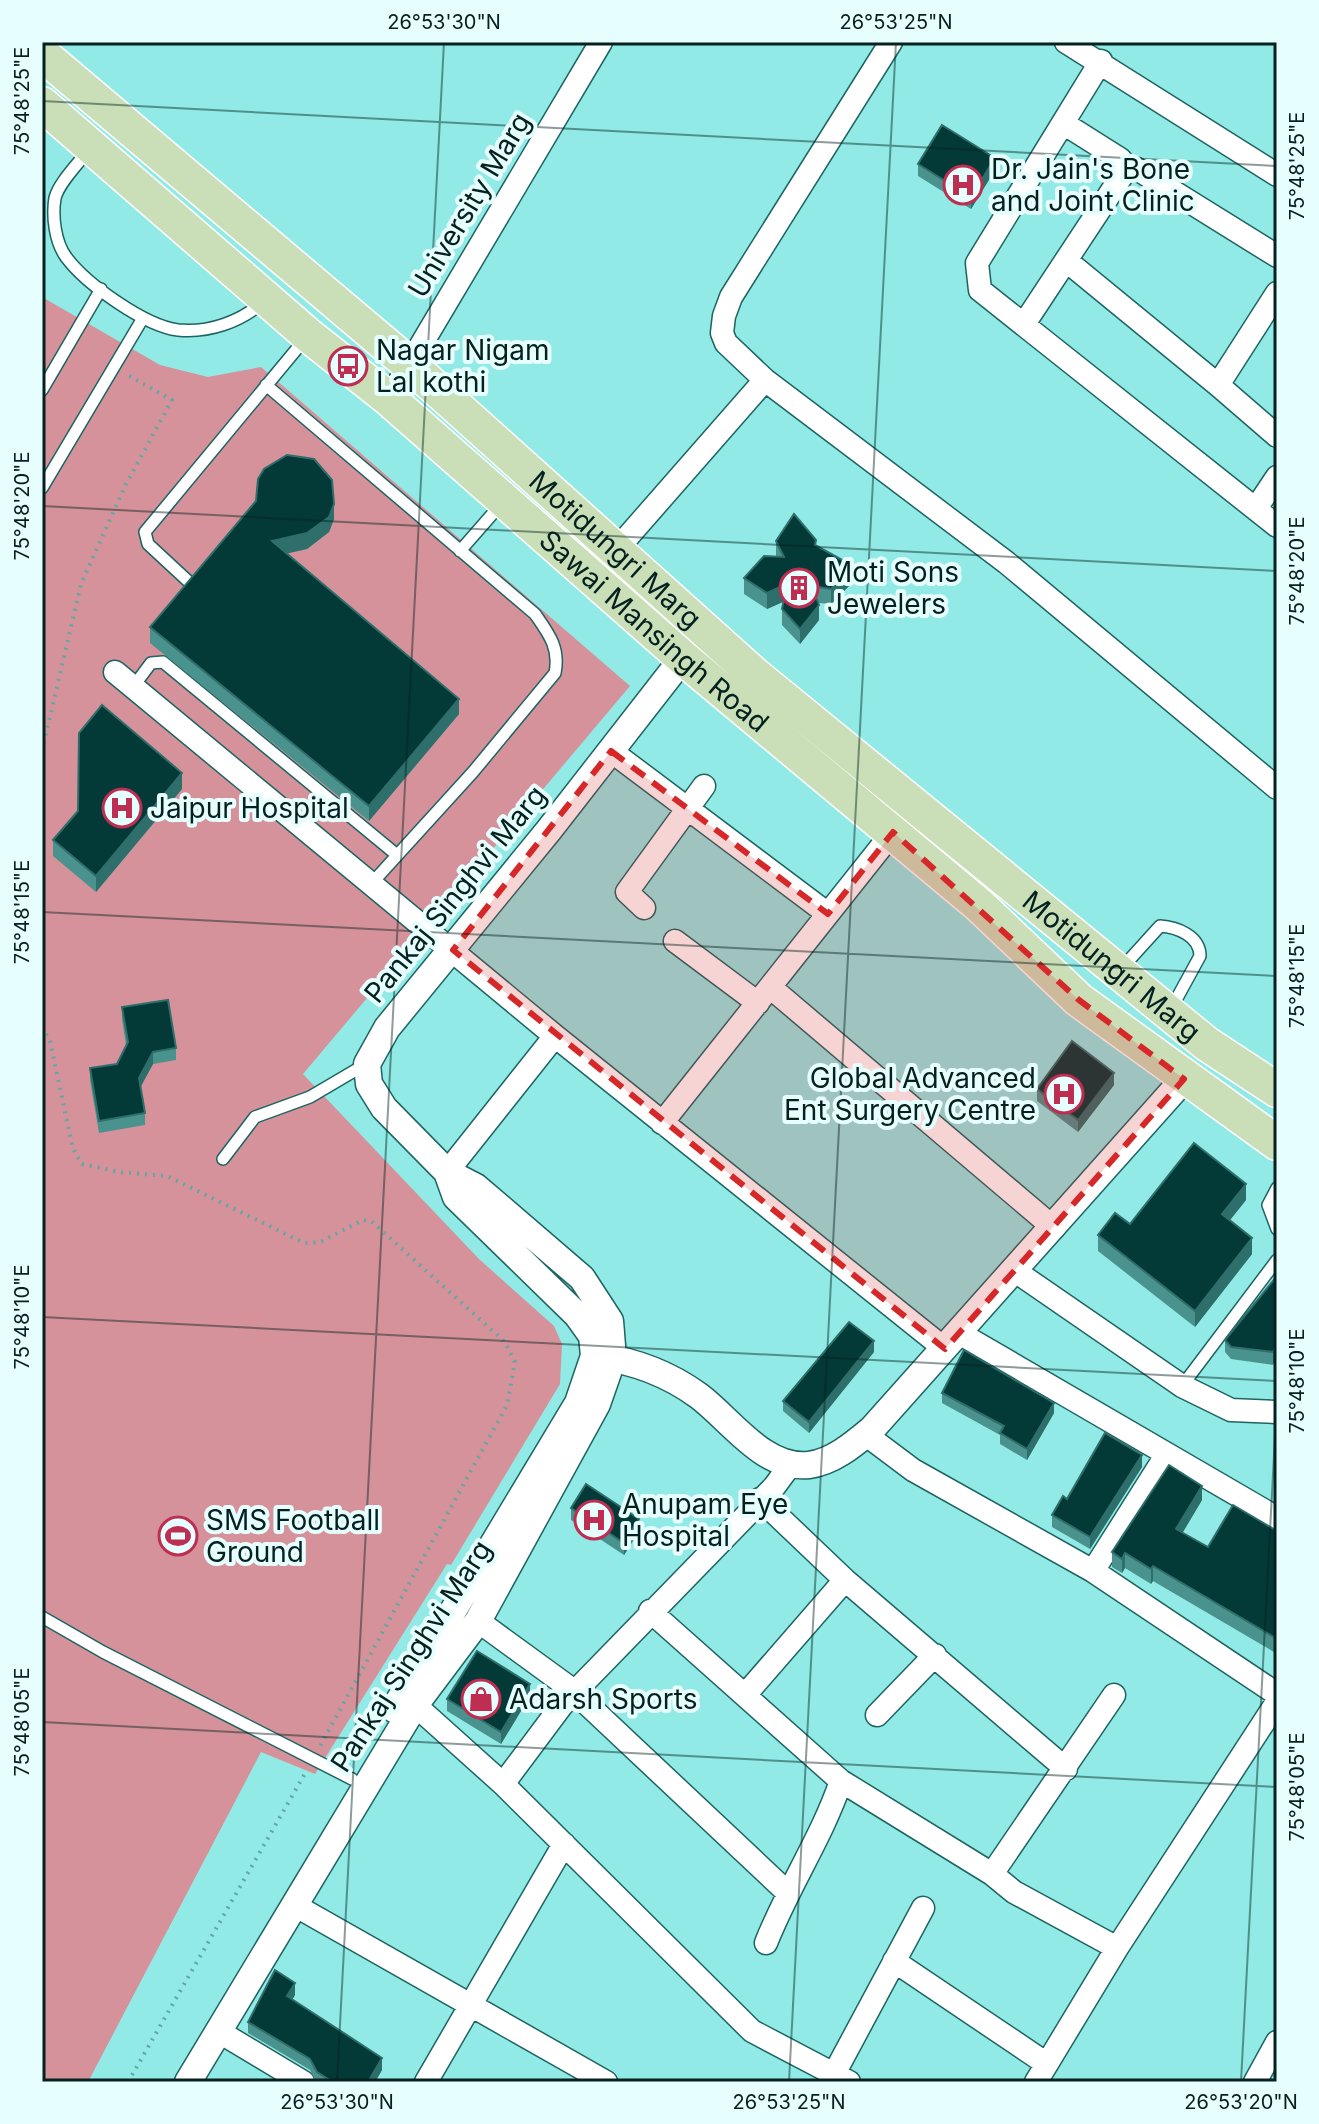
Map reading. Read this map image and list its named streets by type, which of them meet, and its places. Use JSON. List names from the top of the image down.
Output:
{
  "streets": {
    "main road": ["Motidungri Marg", "Sawai Mansingh Road"],
    "street": ["University Marg", "Pankaj Singhvi Marg"]
  },
  "crossings": [
    ["University Marg", "Motidungri Marg"],
    ["University Marg", "Sawai Mansingh Road"],
    ["Sawai Mansingh Road", "Pankaj Singhvi Marg"]
  ],
  "places": {
    "hospital": [
      "Dr. Jain's Bone and Joint Clinic",
      "Jaipur Hospital",
      "Global Advanced Ent Surgery Centre",
      "Anupam Eye Hospital"
    ],
    "bus stop": ["Nagar Nigam Lal kothi"],
    "building": ["Moti Sons Jewelers"],
    "sports": ["SMS Football Ground"],
    "shop": ["Adarsh Sports"]
  },
  "coordinates": [
    "26°53'30\"N",
    "26°53'25\"N",
    "75°48'25\"E",
    "75°48'20\"E",
    "75°48'15\"E",
    "75°48'10\"E",
    "75°48'05\"E",
    "26°53'20\"N"
  ]
}
